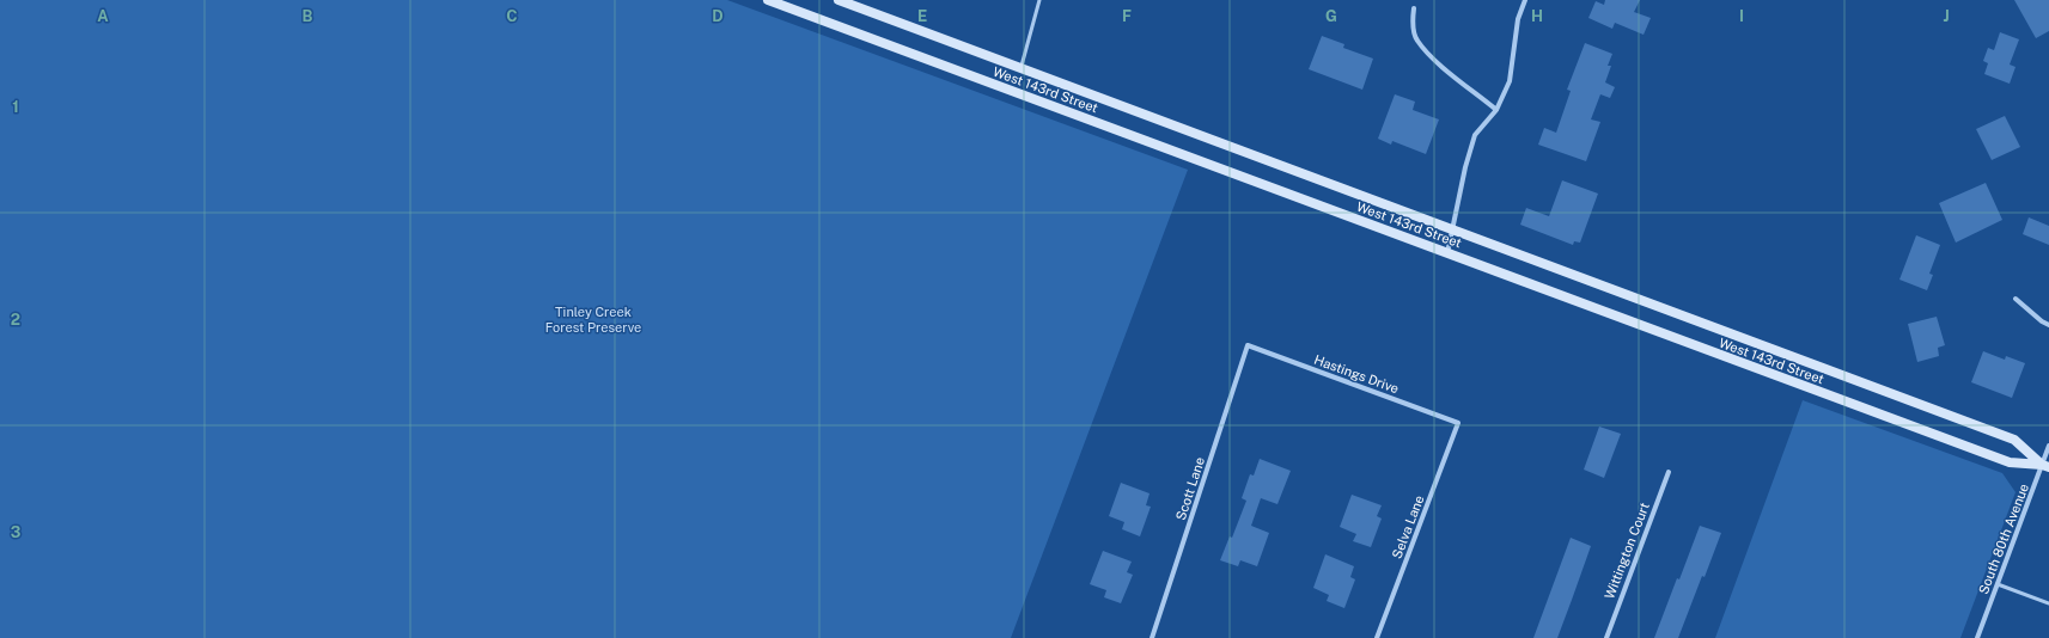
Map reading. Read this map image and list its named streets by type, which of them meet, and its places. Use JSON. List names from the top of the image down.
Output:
{
  "streets": {
    "main road": ["West 143rd Street"],
    "street": [
      "Hastings Drive",
      "Scott Lane",
      "Selva Lane",
      "South 80th Avenue",
      "Wittington Court"
    ]
  },
  "crossings": [
    ["West 143rd Street", "South 80th Avenue"],
    ["Hastings Drive", "Scott Lane"],
    ["Hastings Drive", "Selva Lane"]
  ],
  "parks": ["Tinley Creek Forest Preserve"],
  "grid": {
    "columns": [
      "A",
      "B",
      "C",
      "D",
      "E",
      "F",
      "G",
      "H",
      "I",
      "J"
    ],
    "rows": ["1", "2", "3"]
  }
}
